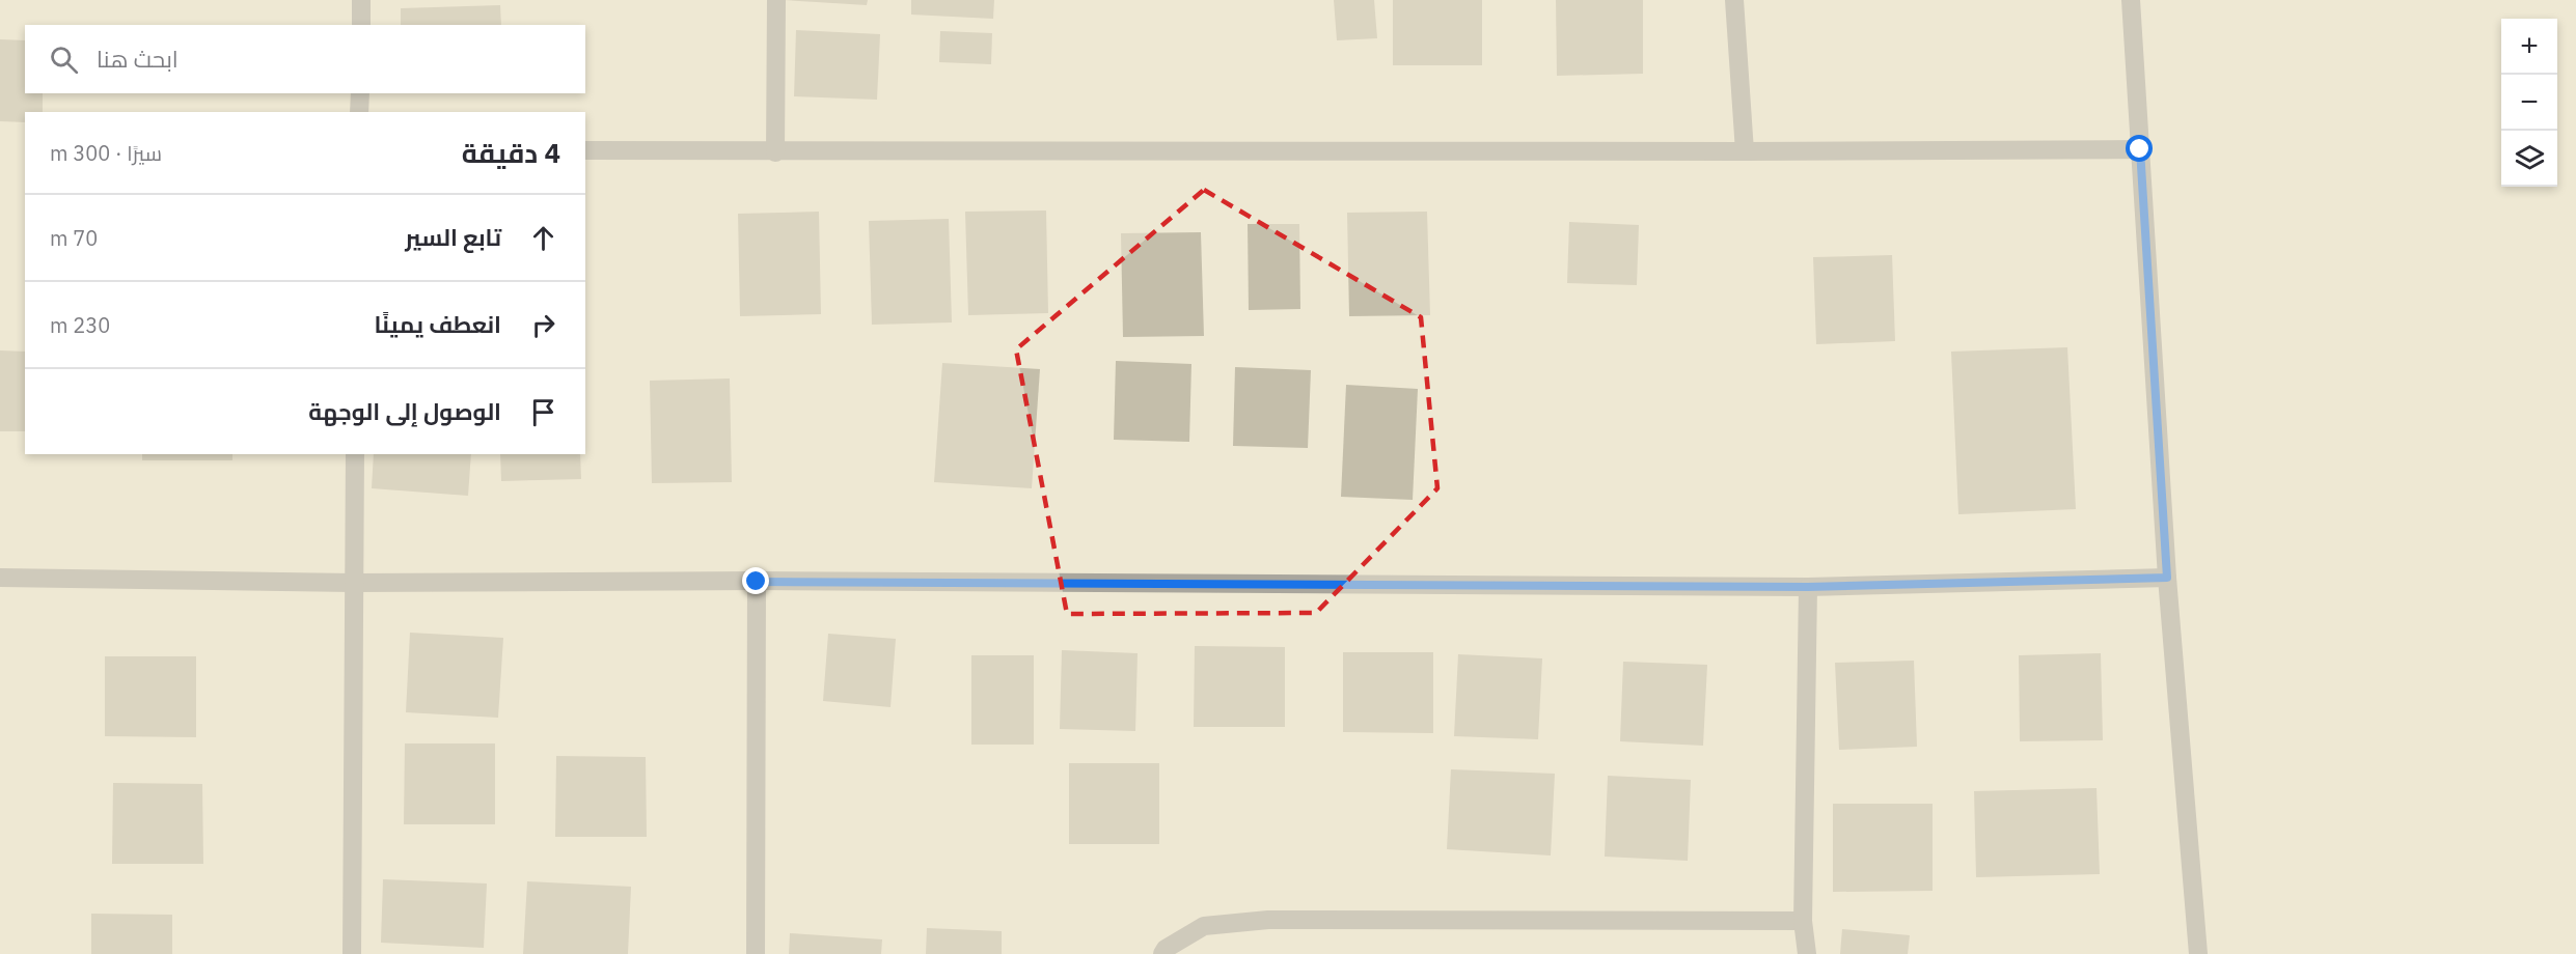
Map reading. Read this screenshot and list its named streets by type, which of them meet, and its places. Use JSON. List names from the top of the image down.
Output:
{
  "page": {
    "map_buttons": ["+", "−"],
    "search": "ابحث هنا",
    "heading": ["4 دقيقة", "سيرًا · 300 m"],
    "list": [
      ["تابع السير", "70 m"],
      ["انعطف يمينًا", "230 m"],
      "الوصول إلى الوجهة"
    ]
  }
}
